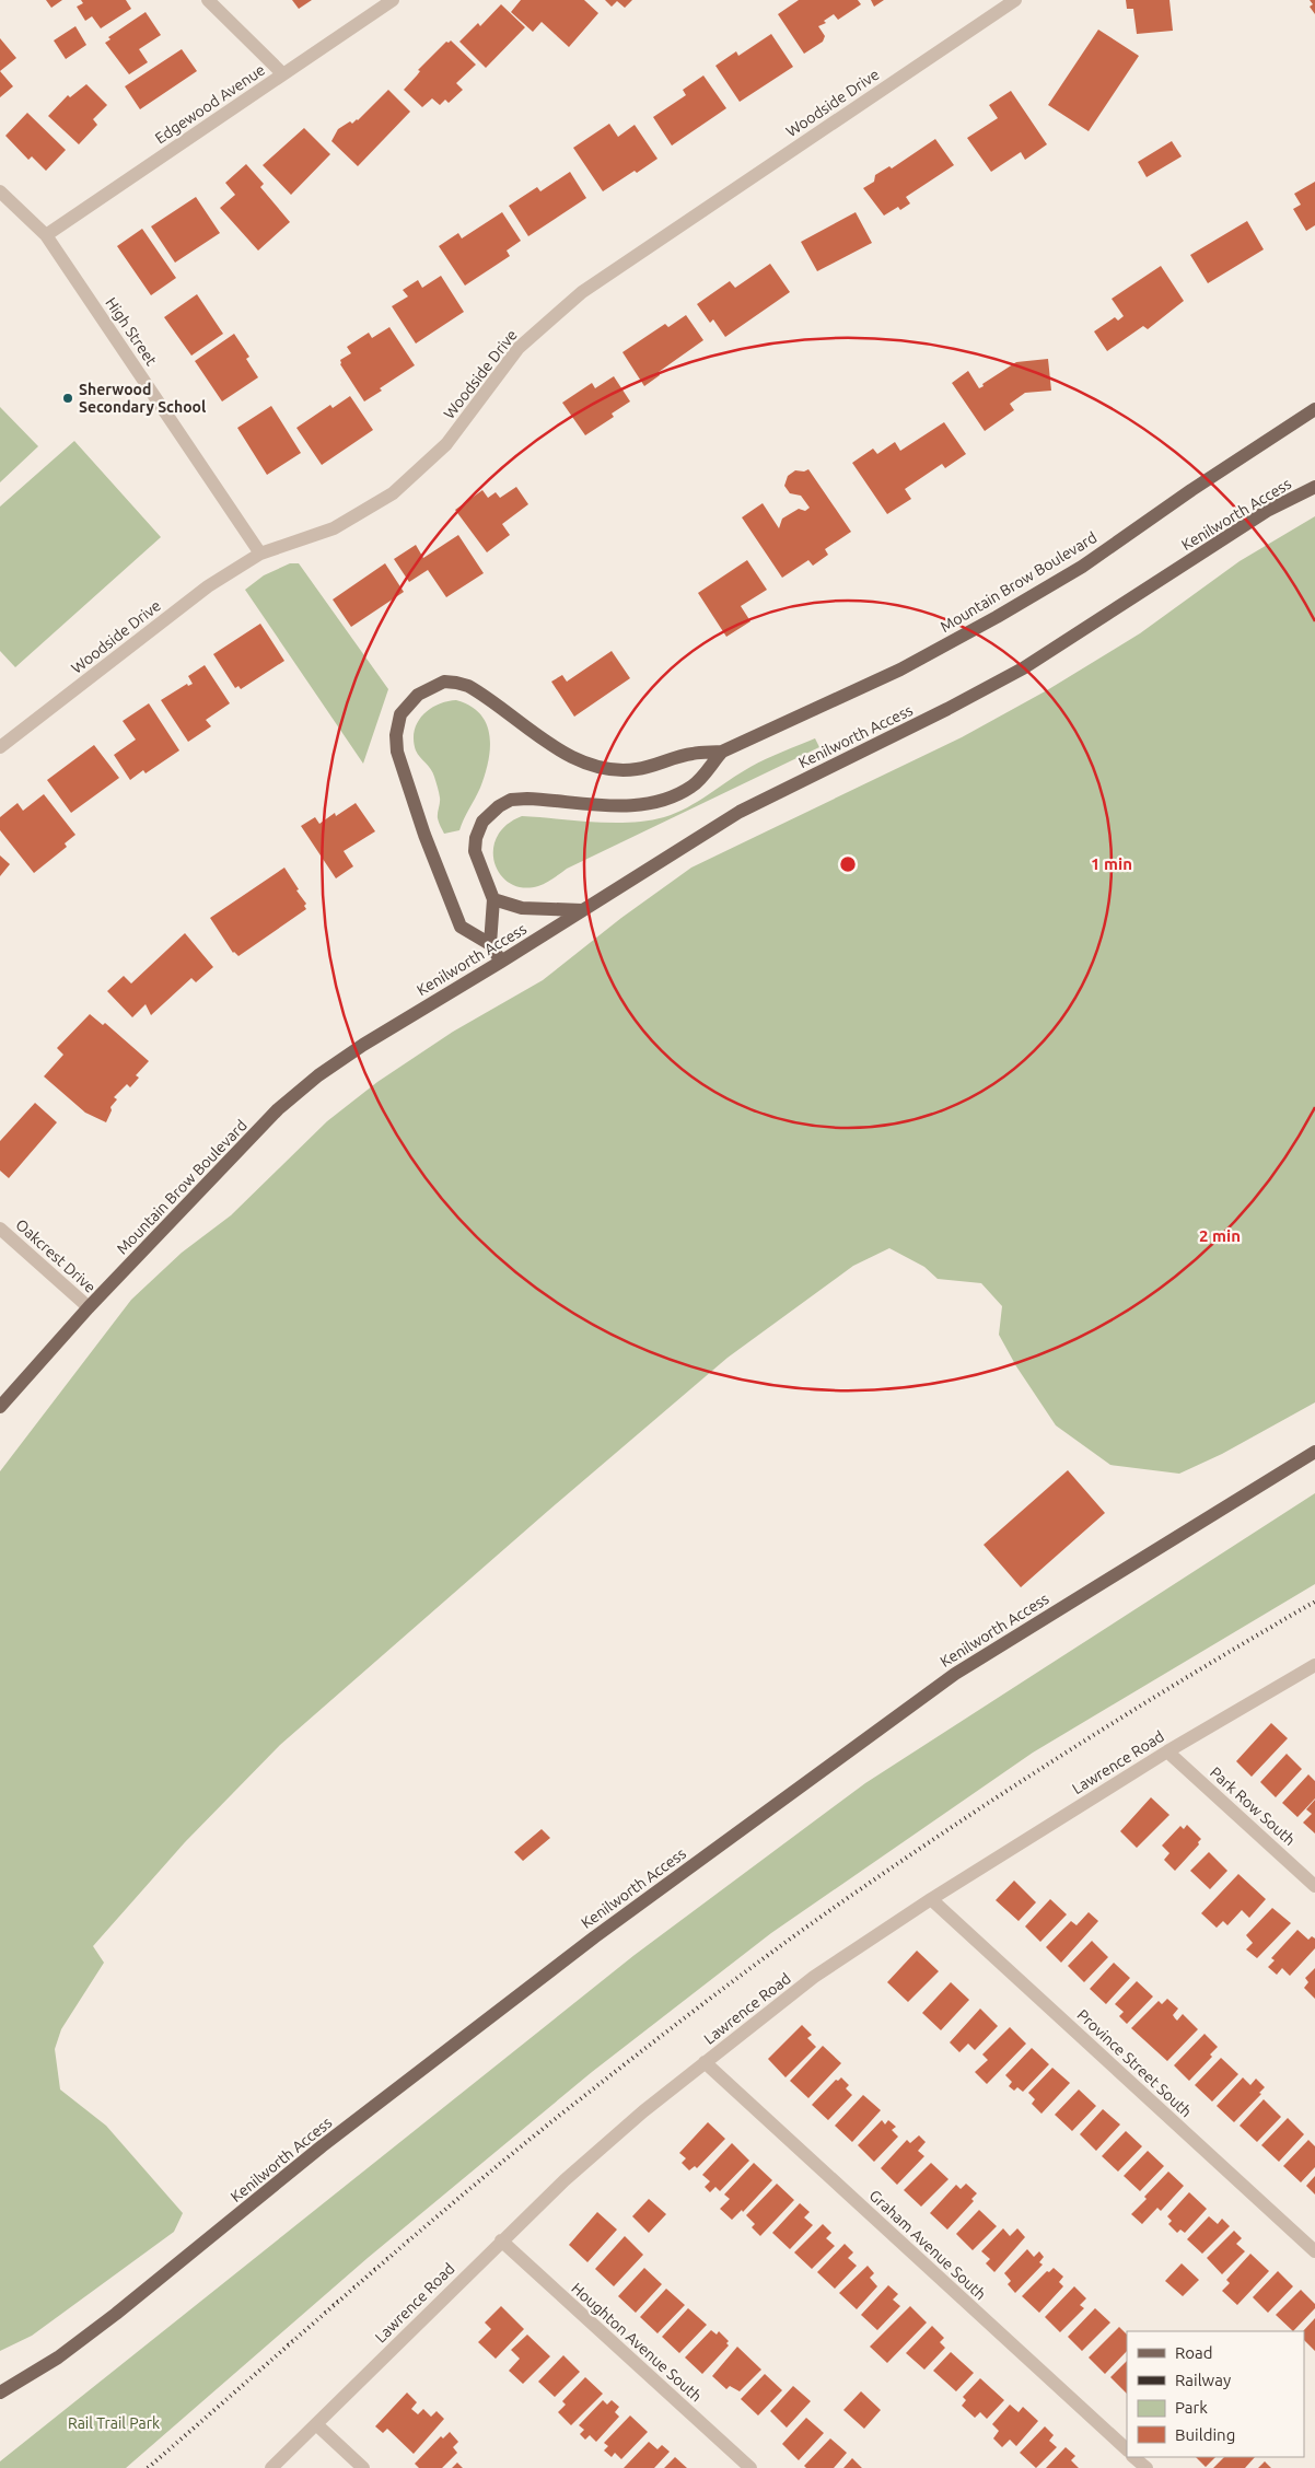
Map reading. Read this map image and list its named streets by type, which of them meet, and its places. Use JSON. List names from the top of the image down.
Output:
{
  "streets": {
    "main road": ["Kenilworth Access", "Mountain Brow Boulevard"],
    "street": [
      "Woodside Drive",
      "Edgewood Avenue",
      "High Street",
      "Oakcrest Drive",
      "Lawrence Road",
      "Park Row South",
      "Province Street South",
      "Graham Avenue South",
      "Houghton Avenue South"
    ]
  },
  "crossings": [
    ["Woodside Drive", "High Street"],
    ["Edgewood Avenue", "High Street"],
    ["Kenilworth Access", "Mountain Brow Boulevard"],
    ["Mountain Brow Boulevard", "Oakcrest Drive"],
    ["Lawrence Road", "Park Row South"],
    ["Lawrence Road", "Province Street South"],
    ["Lawrence Road", "Graham Avenue South"],
    ["Lawrence Road", "Houghton Avenue South"]
  ],
  "parks": ["Rail Trail Park"],
  "places": ["Sherwood Secondary School"],
  "legend": [
    "Road",
    "Railway",
    "Park",
    "Building"
  ],
  "rings": ["1 min", "2 min"]
}
